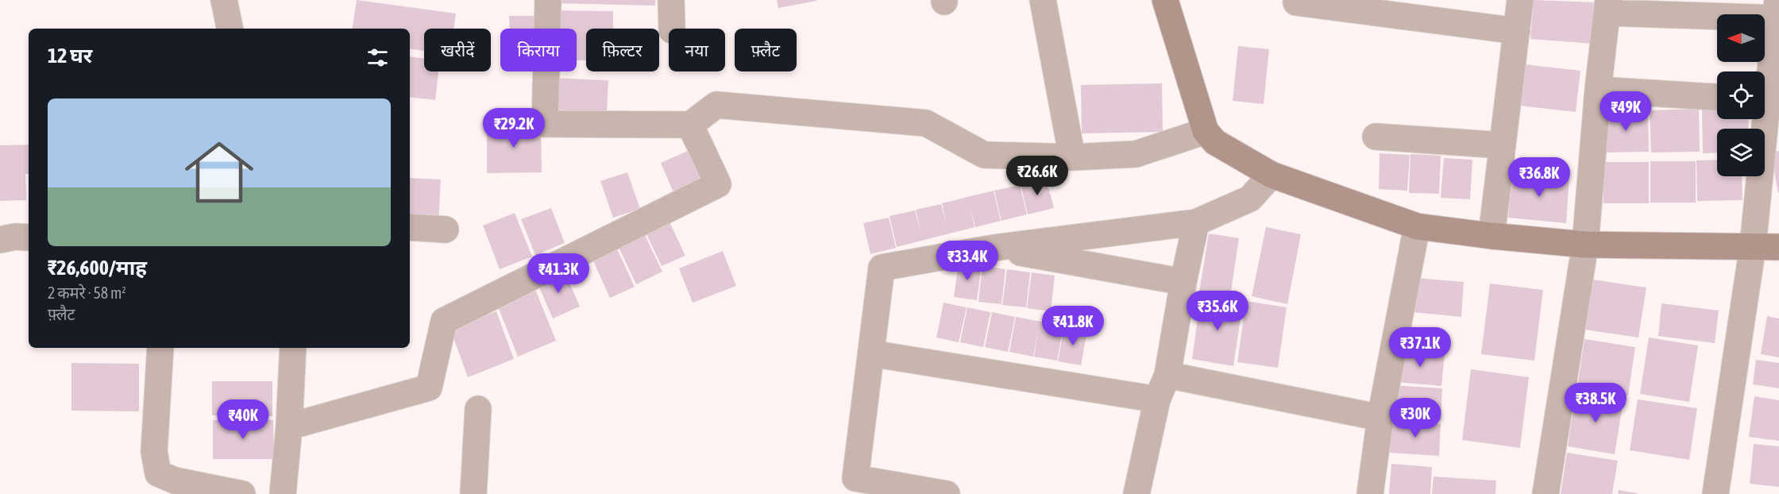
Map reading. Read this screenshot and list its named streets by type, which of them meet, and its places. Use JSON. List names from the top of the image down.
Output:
{
  "north": "left",
  "page": {
    "chip": [
      "खरीदें",
      "किराया",
      "फ़िल्टर",
      "नया",
      "फ़्लैट"
    ],
    "heading": "12 घर",
    "list": [
      {
        "name": "₹26,600/माह",
        "note": "2 कमरे · 58 m² · फ़्लैट"
      }
    ],
    "price": [
      "₹49K",
      "₹29.2K",
      "₹26.6K",
      "₹36.8K",
      "₹33.4K",
      "₹41.3K",
      "₹35.6K",
      "₹41.8K",
      "₹37.1K",
      "₹38.5K",
      "₹30K",
      "₹40K"
    ]
  }
}
